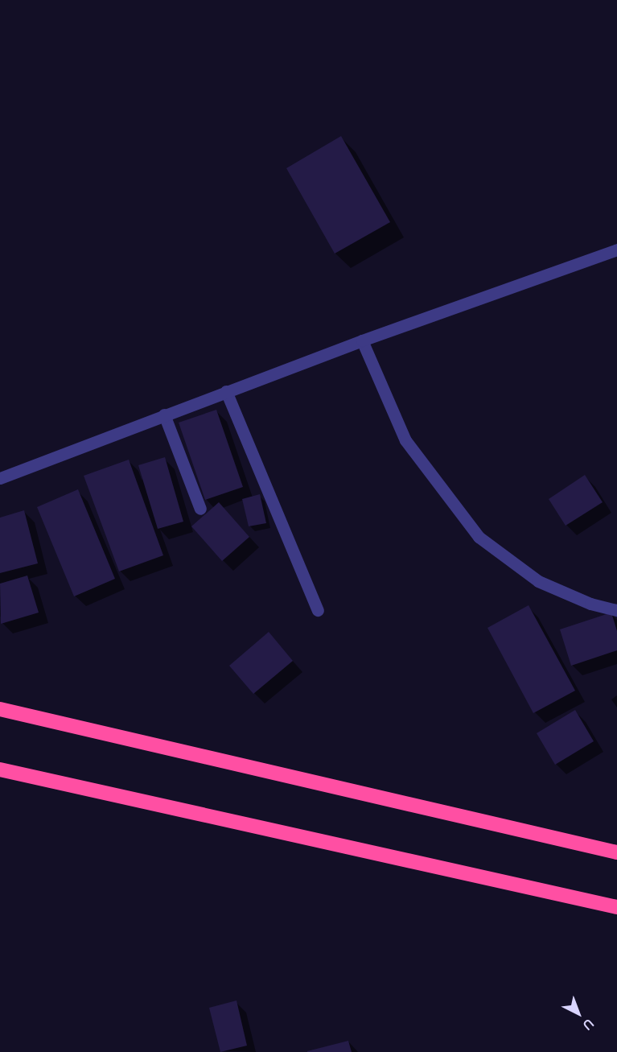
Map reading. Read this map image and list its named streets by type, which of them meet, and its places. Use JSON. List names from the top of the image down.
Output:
{
  "north": "bottom right"
}
